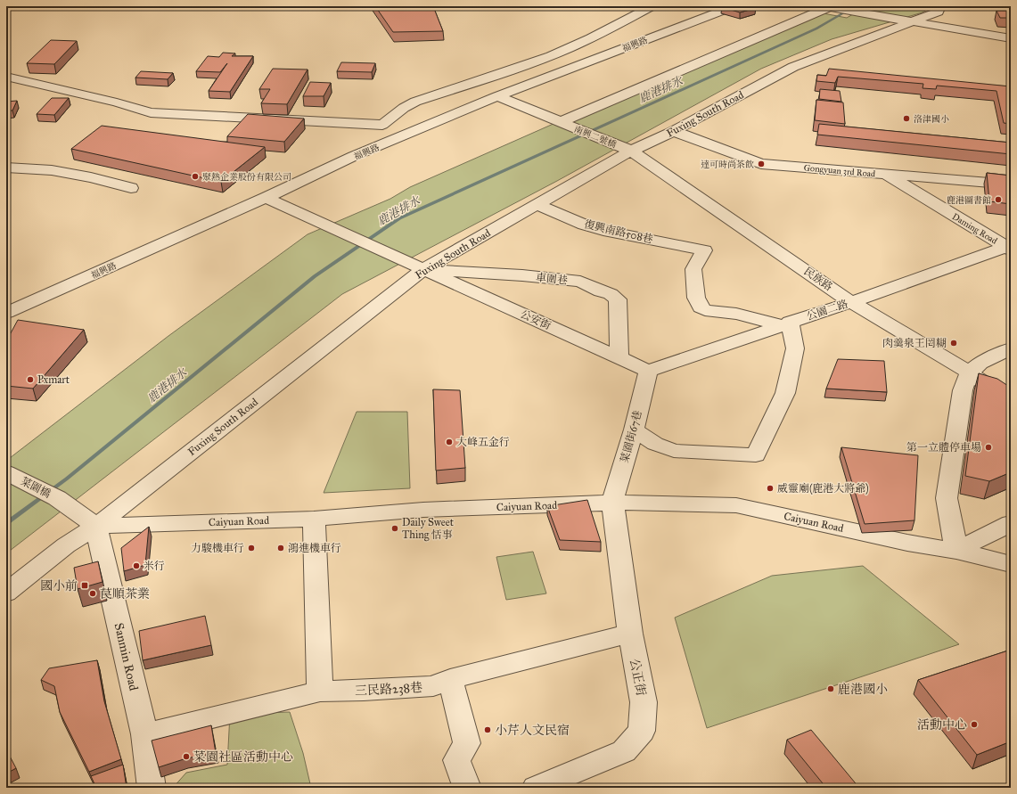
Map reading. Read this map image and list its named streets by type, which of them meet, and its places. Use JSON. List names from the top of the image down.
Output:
{
  "streets": {
    "street": [
      "福興路",
      "Fuxing South Road",
      "南興二號橋",
      "Gongyuan 3rd Road",
      "Daming Road",
      "復興南路508巷",
      "車圍巷",
      "民族路",
      "公園二路",
      "公安街",
      "菜園街67巷",
      "菜園橋",
      "Caiyuan Road",
      "Sanmin Road",
      "公正街",
      "三民路238巷"
    ]
  },
  "crossings": [
    ["福興路", "南興二號橋"],
    ["福興路", "公安街"],
    ["Fuxing South Road", "南興二號橋"],
    ["Fuxing South Road", "Gongyuan 3rd Road"],
    ["Fuxing South Road", "復興南路508巷"],
    ["Fuxing South Road", "車圍巷"],
    ["Fuxing South Road", "民族路"],
    ["Fuxing South Road", "公安街"],
    ["Fuxing South Road", "菜園橋"],
    ["Fuxing South Road", "Caiyuan Road"],
    ["Fuxing South Road", "Sanmin Road"],
    ["南興二號橋", "民族路"],
    ["Gongyuan 3rd Road", "Daming Road"],
    ["Daming Road", "公園二路"],
    ["復興南路508巷", "公園二路"],
    ["車圍巷", "公安街"],
    ["民族路", "公園二路"],
    ["公園二路", "公安街"],
    ["公園二路", "菜園街67巷"],
    ["公安街", "菜園街67巷"],
    ["菜園街67巷", "Caiyuan Road"],
    ["菜園街67巷", "公正街"],
    ["菜園橋", "Caiyuan Road"],
    ["菜園橋", "Sanmin Road"],
    ["Caiyuan Road", "Sanmin Road"],
    ["Caiyuan Road", "公正街"],
    ["Sanmin Road", "三民路238巷"],
    ["公正街", "三民路238巷"]
  ],
  "water": ["鹿港排水"],
  "places": {
    "other": [
      "洛津國小",
      "達可時尚茶飲",
      "聚熱企業股份有限公司",
      "鹿港圖書館",
      "肉羹泉王罔糊",
      "Pxmart",
      "大峰五金行",
      "第一立體停車場",
      "威靈廟(鹿港大將爺)",
      "Daily Sweet Thing 恬事",
      "力駿機車行",
      "鴻進機車行",
      "米行",
      "苠順茶業",
      "鹿港國小",
      "活動中心",
      "小芹人文民宿",
      "菜園社區活動中心"
    ],
    "transit": ["國小前"]
  }
}
